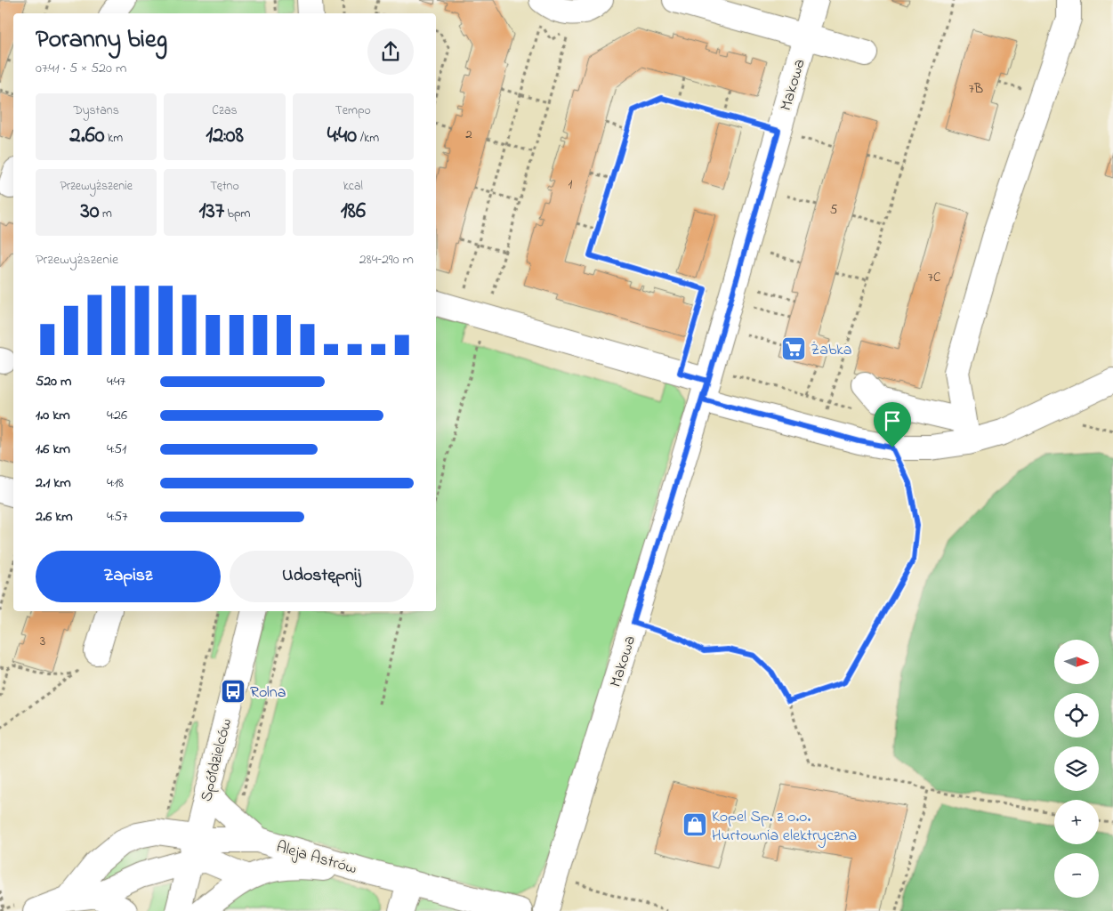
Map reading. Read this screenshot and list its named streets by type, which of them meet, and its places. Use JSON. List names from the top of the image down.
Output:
{
  "streets": {
    "street": ["Makowa", "Spółdzielców", "Aleja Astrów"]
  },
  "crossings": [
    ["Spółdzielców", "Aleja Astrów"]
  ],
  "places": {
    "supermarket": ["Żabka"],
    "bus stop": ["Rolna"],
    "shop": ["Kopel Sp. z o.o. Hurtownia elektryczna"]
  },
  "house_numbers": [
    "7B",
    "2",
    "1",
    "5",
    "7C",
    "3"
  ],
  "north": "right",
  "page": {
    "heading": ["Poranny bieg", "07:41 · 5 × 520 m"],
    "stats": [
      ["Dystans", "2.60 km"],
      ["Czas", "12:08"],
      ["Tempo", "4:40 /km"],
      ["Przewyższenie", "30 m"],
      ["Tętno", "137 bpm"],
      ["kcal", "186"]
    ],
    "chart": ["Przewyższenie", "284–290 m"],
    "list": [
      {
        "name": "520 m",
        "note": "4:47"
      },
      {
        "name": "1.0 km",
        "note": "4:26"
      },
      {
        "name": "1.6 km",
        "note": "4:51"
      },
      {
        "name": "2.1 km",
        "note": "4:18"
      },
      {
        "name": "2.6 km",
        "note": "4:57"
      }
    ],
    "buttons": ["Zapisz", "Udostępnij"],
    "map_buttons": ["+", "−"]
  }
}
